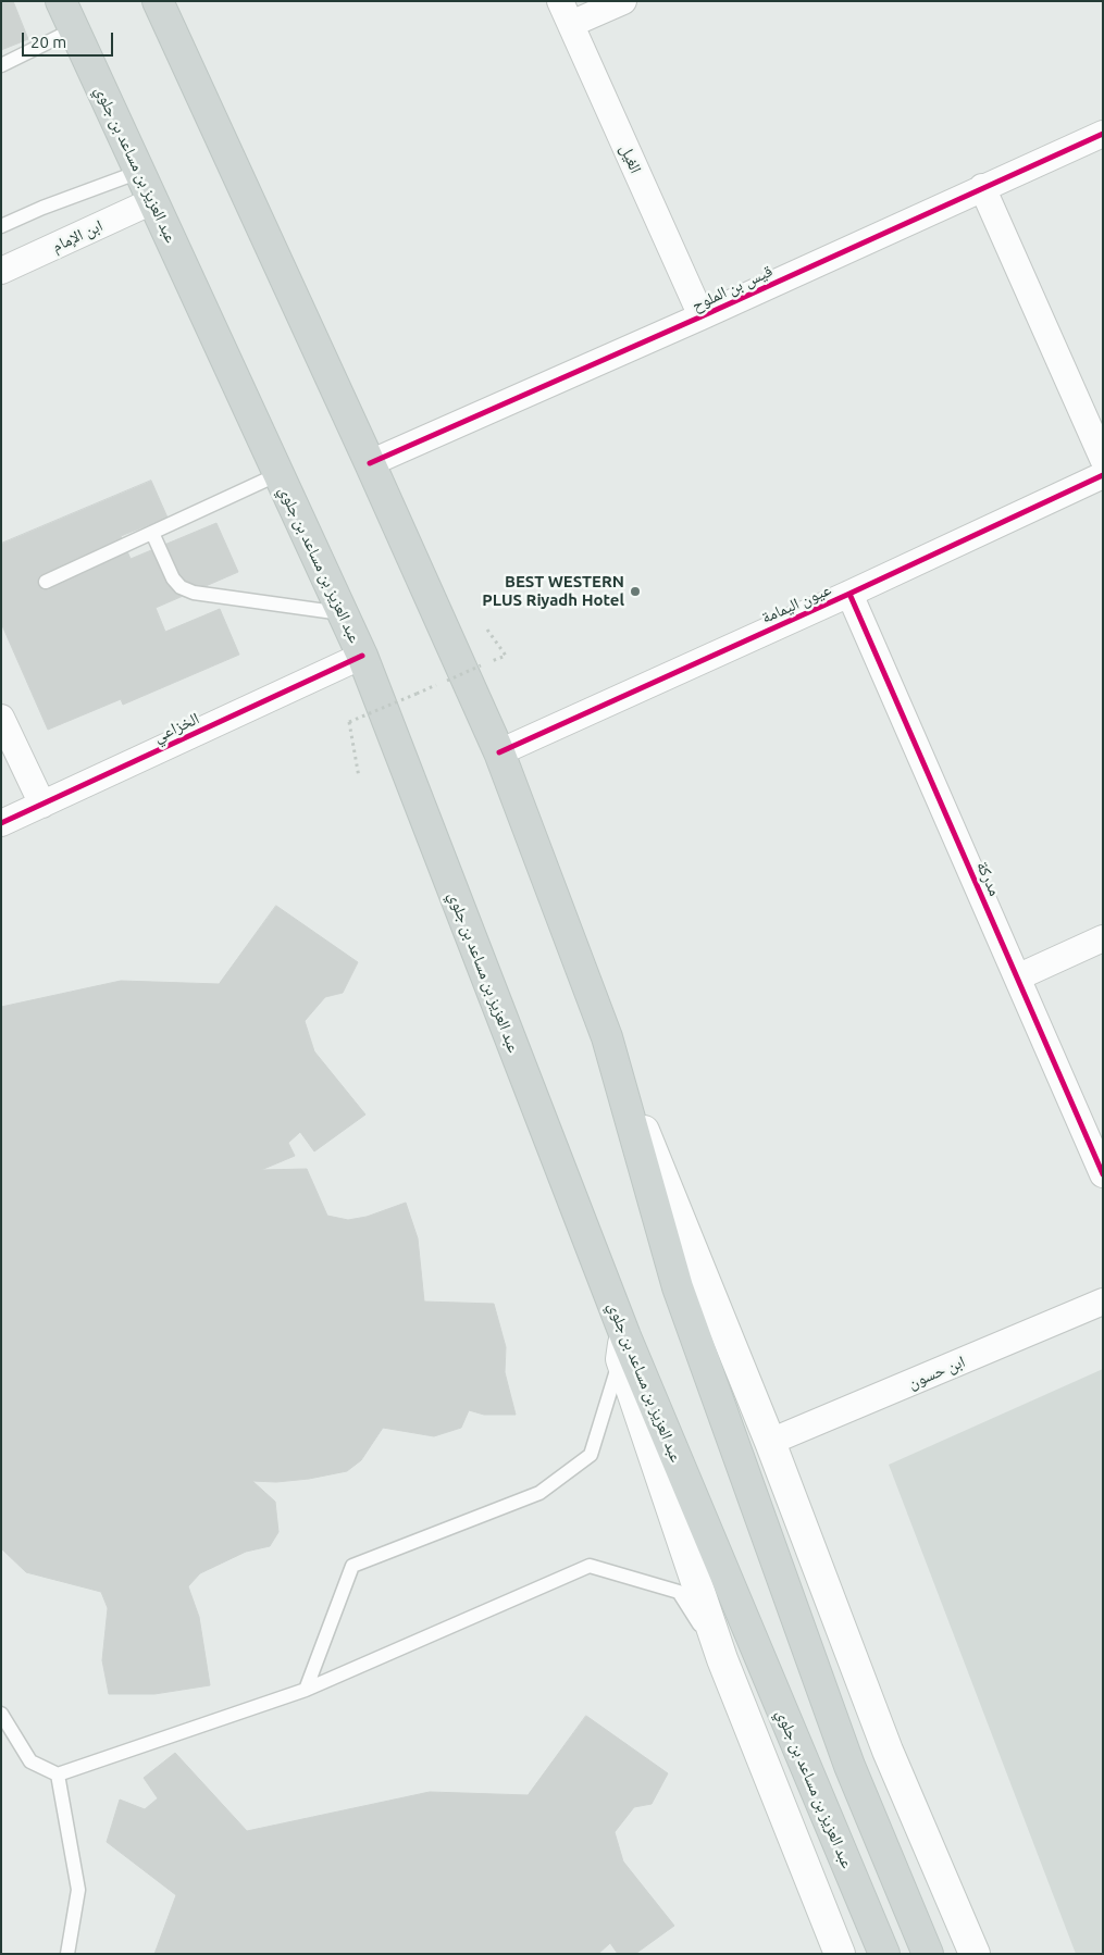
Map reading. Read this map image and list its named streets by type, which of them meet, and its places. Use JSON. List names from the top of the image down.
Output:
{
  "streets": {
    "main road": ["عبد العزيز بن مساعد بن جلوي"],
    "street": [
      "الغيل",
      "ابن الإمام",
      "قيس بن الملوح",
      "عيون اليمامة",
      "الخزاعي",
      "مدركة",
      "ابن حسون"
    ]
  },
  "crossings": [
    ["الغيل", "قيس بن الملوح"],
    ["عبد العزيز بن مساعد بن جلوي", "ابن الإمام"],
    ["عبد العزيز بن مساعد بن جلوي", "الخزاعي"],
    ["عيون اليمامة", "مدركة"]
  ],
  "places": ["BEST WESTERN PLUS Riyadh Hotel"],
  "scale_bar": "20 m"
}
